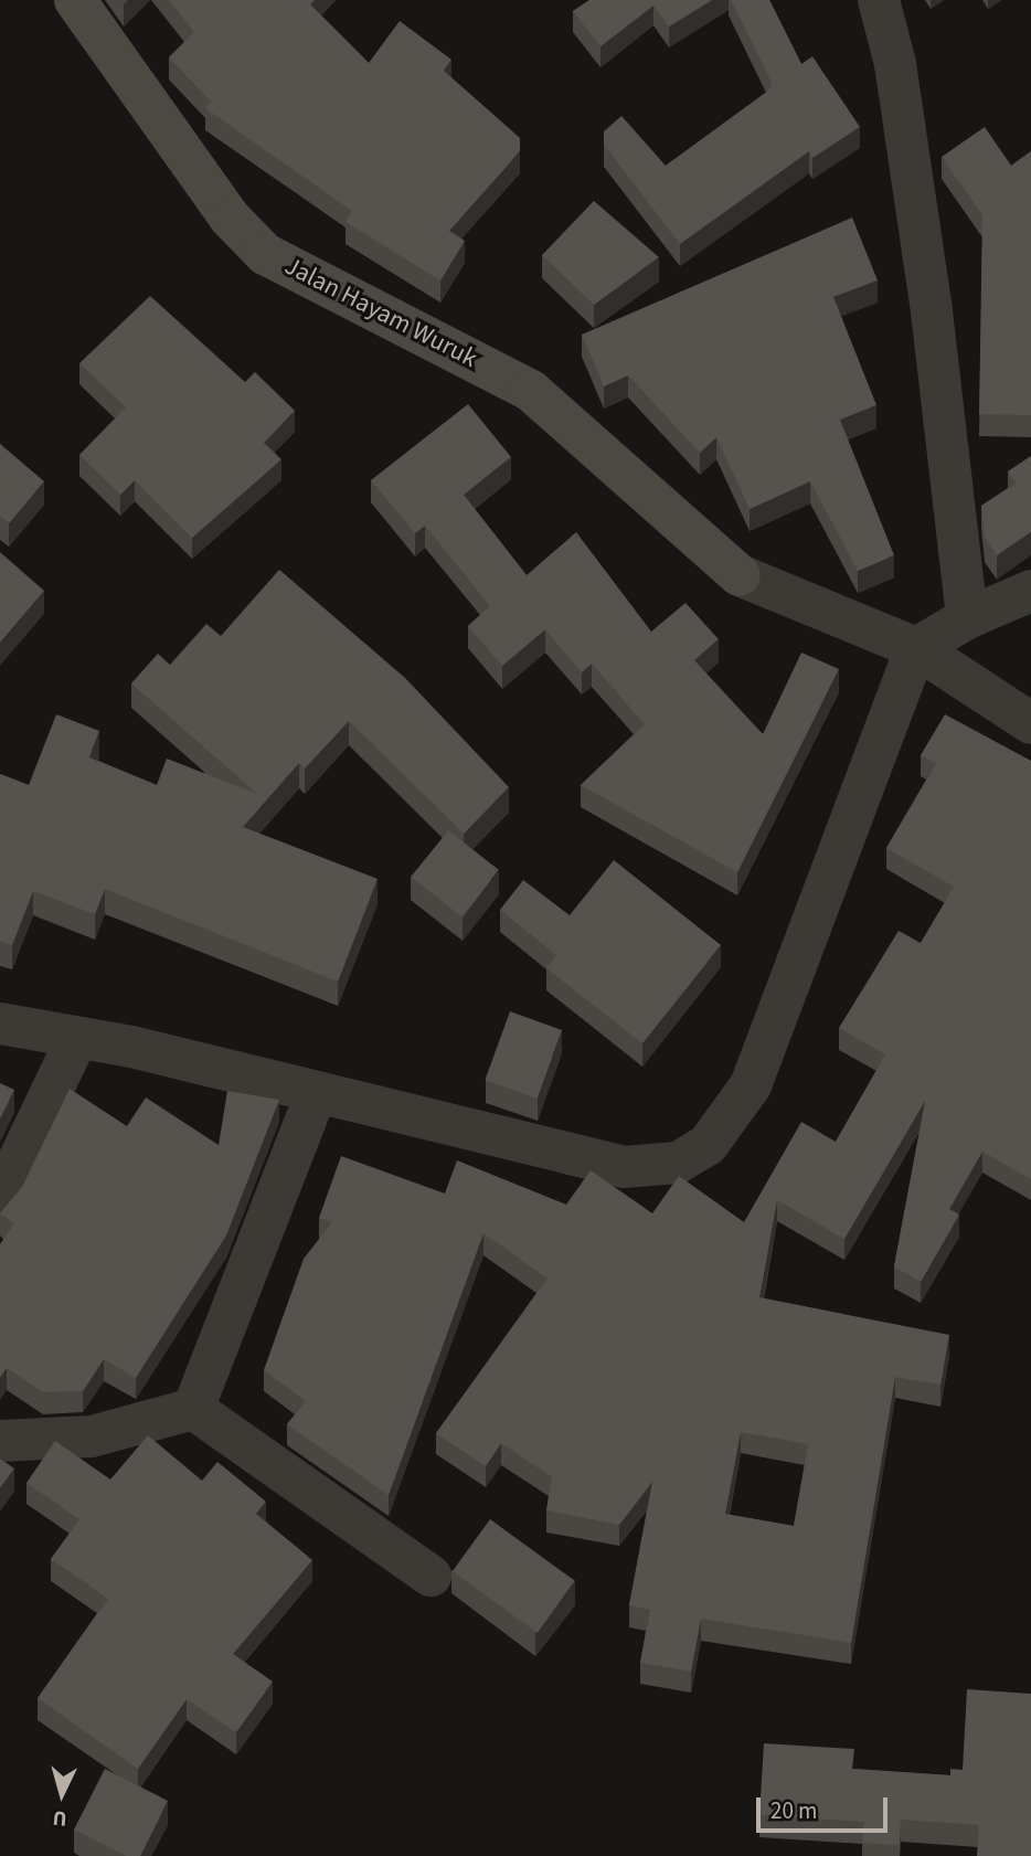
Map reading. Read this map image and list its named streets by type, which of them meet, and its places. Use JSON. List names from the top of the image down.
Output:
{
  "streets": {
    "street": ["Jalan Hayam Wuruk"]
  },
  "scale_bar": "20 m",
  "north": "bottom"
}
